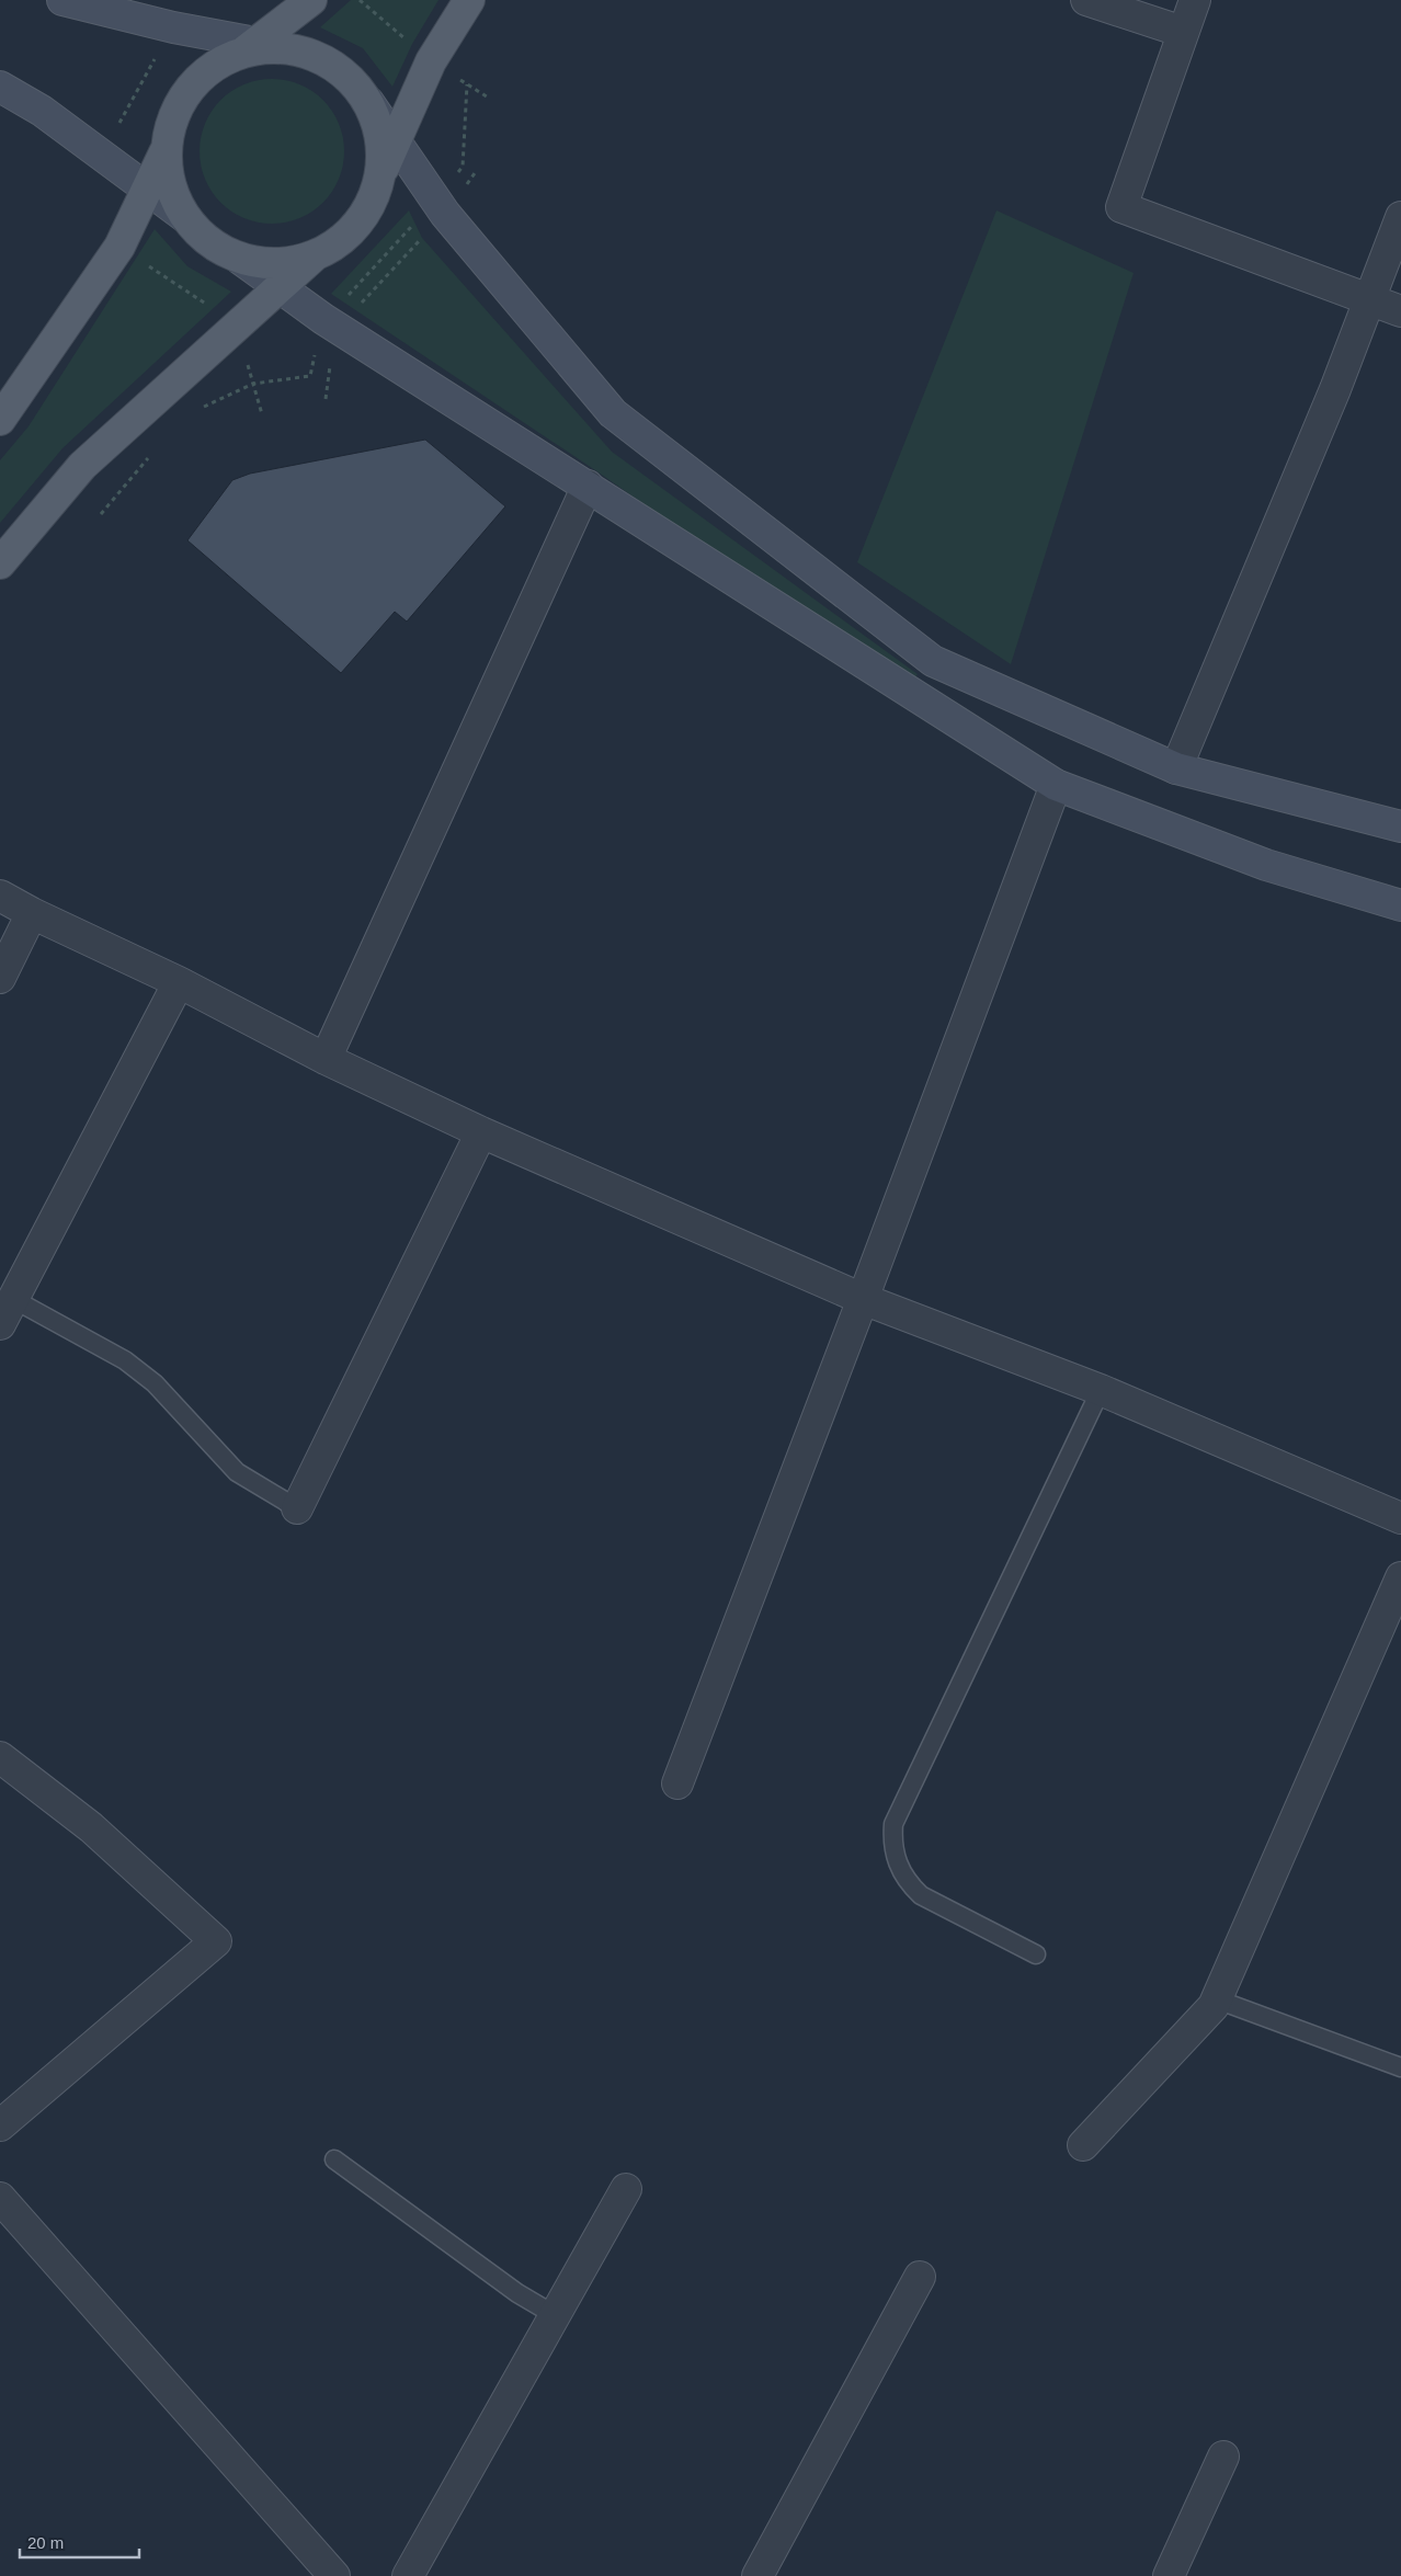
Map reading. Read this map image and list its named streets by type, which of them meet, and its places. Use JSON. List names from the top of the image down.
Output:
{
  "scale_bar": "20 m"
}
